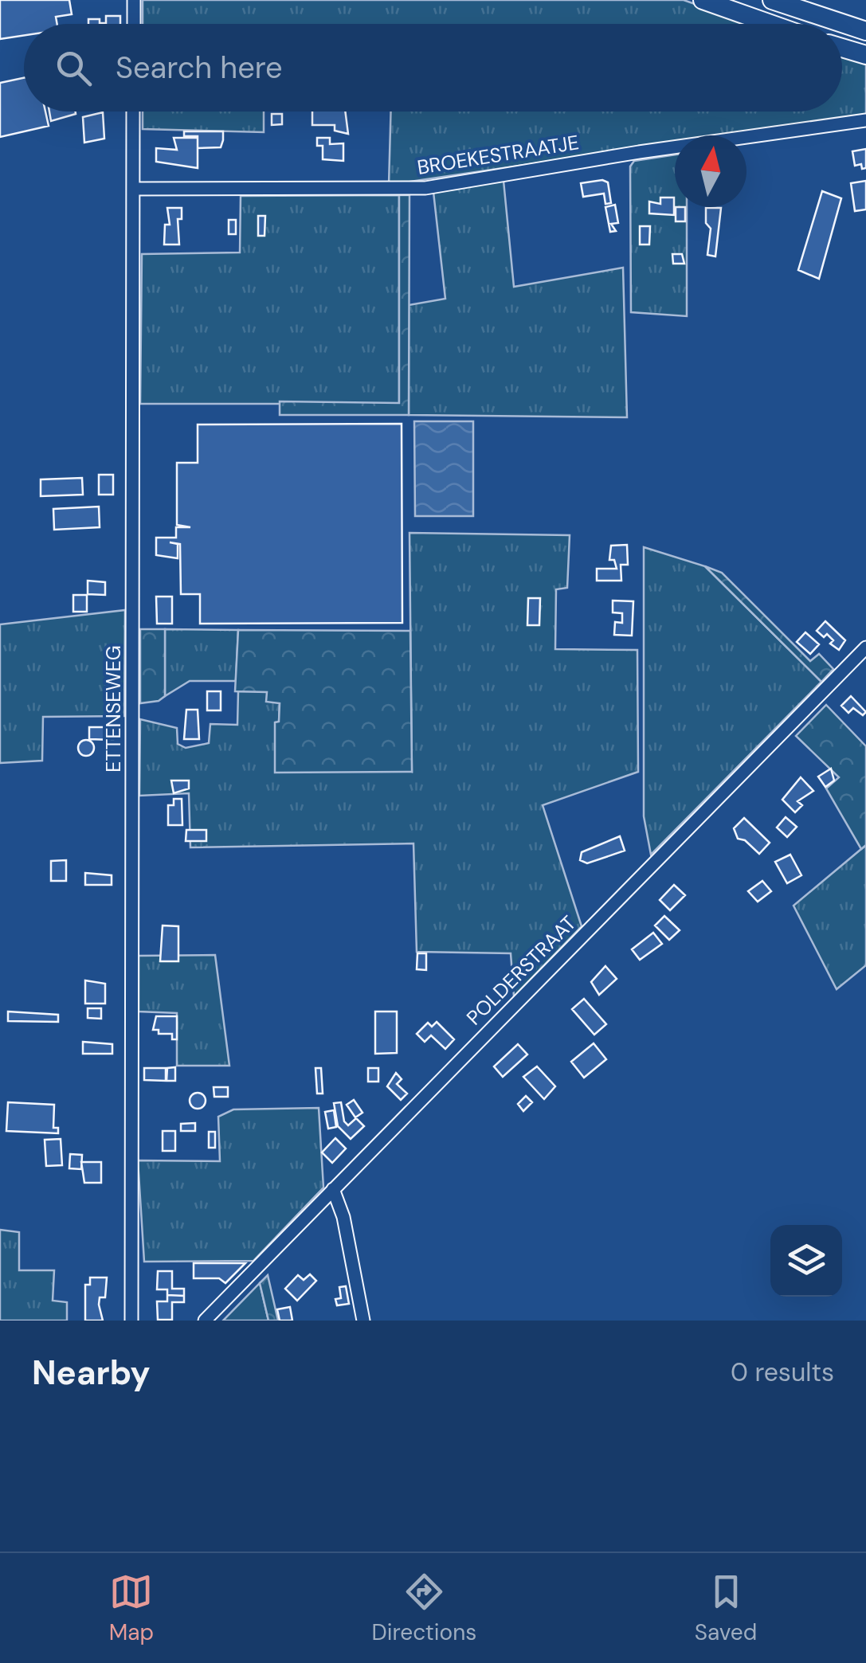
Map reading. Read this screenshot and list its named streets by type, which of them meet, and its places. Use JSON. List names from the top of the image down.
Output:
{
  "streets": {
    "street": ["BROEKESTRAATJE", "ETTENSEWEG", "POLDERSTRAAT"]
  },
  "crossings": [
    ["BROEKESTRAATJE", "ETTENSEWEG"]
  ],
  "north": "top",
  "page": {
    "search": "Search here",
    "heading": ["Nearby", "0 results"],
    "nav": ["Map", "Directions", "Saved"]
  }
}
